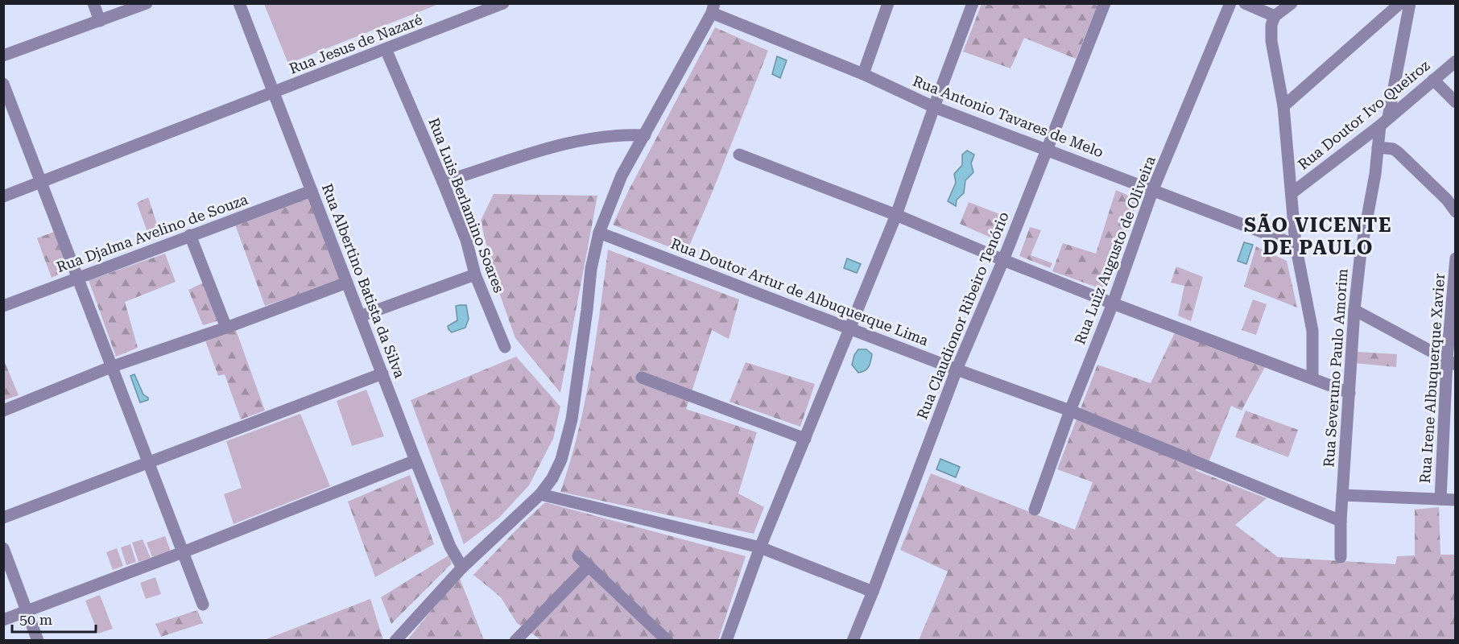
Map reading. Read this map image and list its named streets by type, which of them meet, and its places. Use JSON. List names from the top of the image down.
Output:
{
  "streets": {
    "street": [
      "Rua Jesus de Nazaré",
      "Rua Doutor Ivo Queiroz",
      "Rua Antonio Tavares de Melo",
      "Rua Luis Berlamino Soares",
      "Rua Djalma Avelino de Souza",
      "Rua Luiz Augusto de Oliveira",
      "Rua Albertino Batista da Silva",
      "Rua Doutor Artur de Albuquerque Lima",
      "Rua Claudionor Ribeiro Tenório",
      "Rua Severuno Paulo Amorim",
      "Rua Irene Albuquerque Xavier"
    ]
  },
  "crossings": [
    ["Rua Jesus de Nazaré", "Rua Luis Berlamino Soares"],
    ["Rua Jesus de Nazaré", "Rua Albertino Batista da Silva"],
    ["Rua Doutor Ivo Queiroz", "Rua Severuno Paulo Amorim"],
    ["Rua Antonio Tavares de Melo", "Rua Luiz Augusto de Oliveira"],
    ["Rua Antonio Tavares de Melo", "Rua Claudionor Ribeiro Tenório"],
    ["Rua Djalma Avelino de Souza", "Rua Albertino Batista da Silva"],
    ["Rua Luiz Augusto de Oliveira", "Rua Doutor Artur de Albuquerque Lima"],
    ["Rua Doutor Artur de Albuquerque Lima", "Rua Claudionor Ribeiro Tenório"],
    ["Rua Doutor Artur de Albuquerque Lima", "Rua Severuno Paulo Amorim"]
  ],
  "districts": ["SÃO VICENTE DE PAULO"],
  "scale_bar": "50 m"
}
